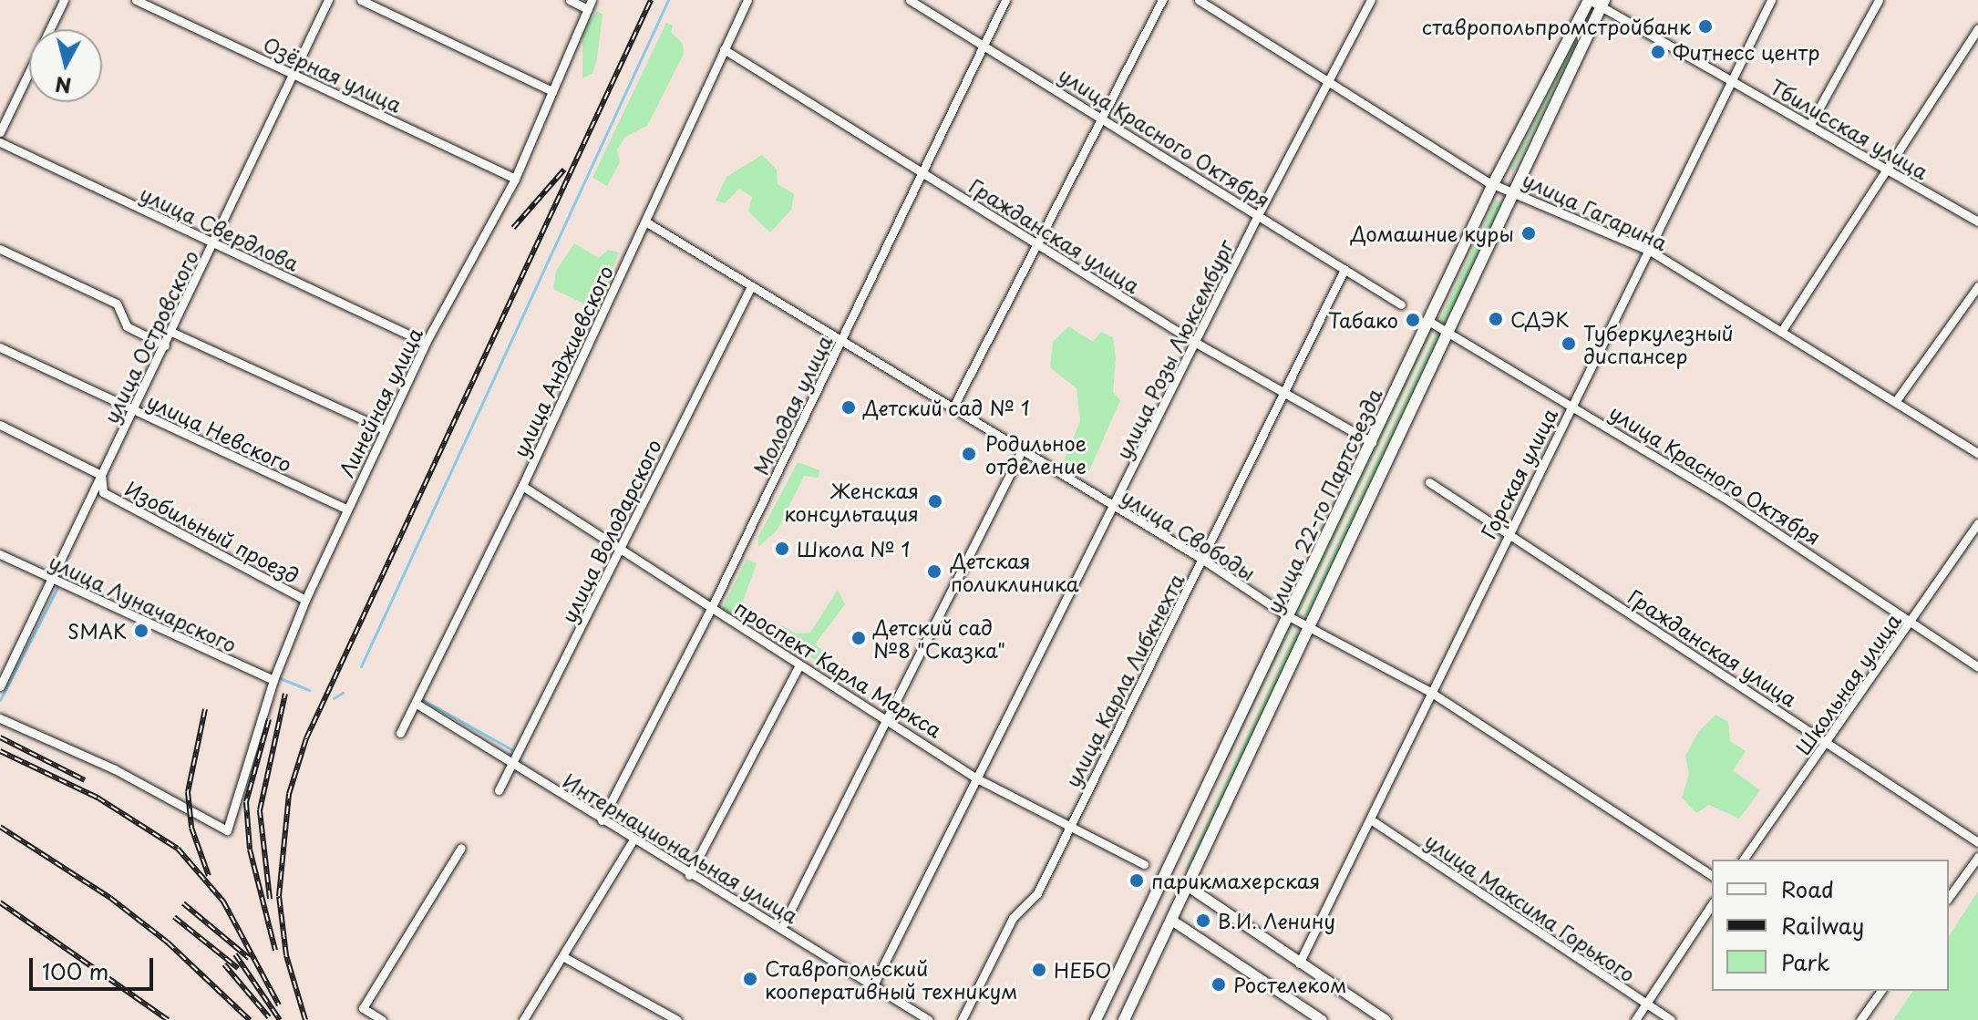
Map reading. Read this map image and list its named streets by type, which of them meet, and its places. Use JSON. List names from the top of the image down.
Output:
{
  "streets": {
    "main road": ["улица 22-го Партсъезда"],
    "street": [
      "Озёрная улица",
      "Тбилисская улица",
      "улица Красного Октября",
      "улица Гагарина",
      "улица Свердлова",
      "Гражданская улица",
      "улица Островского",
      "улица Розы Люксембург",
      "улица Анджиевского",
      "Линейная улица",
      "Молодая улица",
      "улица Невского",
      "Горская улица",
      "улица Володарского",
      "Изобильный проезд",
      "улица Свободы",
      "улица Луначарского",
      "проспект Карла Маркса",
      "улица Карла Либкнехта",
      "Школьная улица",
      "Интернациональная улица",
      "улица Максима Горького"
    ]
  },
  "crossings": [
    ["Озёрная улица", "улица Островского"],
    ["Озёрная улица", "Линейная улица"],
    ["Тбилисская улица", "Горская улица"],
    ["Тбилисская улица", "улица 22-го Партсъезда"],
    ["улица Красного Октября", "улица Розы Люксембург"],
    ["улица Красного Октября", "Молодая улица"],
    ["улица Красного Октября", "Горская улица"],
    ["улица Красного Октября", "улица 22-го Партсъезда"],
    ["улица Красного Октября", "улица Карла Либкнехта"],
    ["улица Красного Октября", "Школьная улица"],
    ["улица Гагарина", "улица Розы Люксембург"],
    ["улица Гагарина", "Горская улица"],
    ["улица Гагарина", "улица 22-го Партсъезда"],
    ["улица Свердлова", "улица Островского"],
    ["улица Свердлова", "Линейная улица"],
    ["Гражданская улица", "улица Розы Люксембург"],
    ["Гражданская улица", "улица Анджиевского"],
    ["Гражданская улица", "Молодая улица"],
    ["Гражданская улица", "Горская улица"],
    ["Гражданская улица", "улица 22-го Партсъезда"],
    ["Гражданская улица", "улица Карла Либкнехта"],
    ["Гражданская улица", "Школьная улица"],
    ["улица Островского", "улица Невского"],
    ["улица Островского", "Изобильный проезд"],
    ["улица Островского", "улица Луначарского"],
    ["улица Розы Люксембург", "улица Свободы"],
    ["улица Розы Люксембург", "проспект Карла Маркса"],
    ["улица Розы Люксембург", "Интернациональная улица"],
    ["улица Анджиевского", "улица Свободы"],
    ["улица Анджиевского", "проспект Карла Маркса"],
    ["улица Анджиевского", "Интернациональная улица"],
    ["Линейная улица", "улица Невского"],
    ["Линейная улица", "Изобильный проезд"],
    ["Линейная улица", "улица Луначарского"],
    ["Молодая улица", "улица Свободы"],
    ["Молодая улица", "проспект Карла Маркса"],
    ["Молодая улица", "Интернациональная улица"],
    ["Горская улица", "улица Свободы"],
    ["Горская улица", "улица Максима Горького"],
    ["улица 22-го Партсъезда", "улица Свободы"],
    ["улица Володарского", "улица Свободы"],
    ["улица Володарского", "проспект Карла Маркса"],
    ["улица Володарского", "Интернациональная улица"],
    ["улица Свободы", "улица Карла Либкнехта"],
    ["проспект Карла Маркса", "улица Карла Либкнехта"]
  ],
  "places": [
    "ставропольпромстройбанк",
    "Фитнесс центр",
    "Домашние куры",
    "СДЭК",
    "Табако",
    "Туберкулезный диспансер",
    "Детский сад № 1",
    "Родильное отделение",
    "Женская консультация",
    "Школа № 1",
    "Детская поликлиника",
    "SMAK",
    "Детский сад №8 \"Сказка\"",
    "парикмахерская",
    "В.И. Ленину",
    "НЕБО",
    "Ставропольский кооперативный техникум",
    "Ростелеком"
  ],
  "legend": ["Road", "Railway", "Park"],
  "scale_bar": "100 m",
  "north": "bottom"
}
